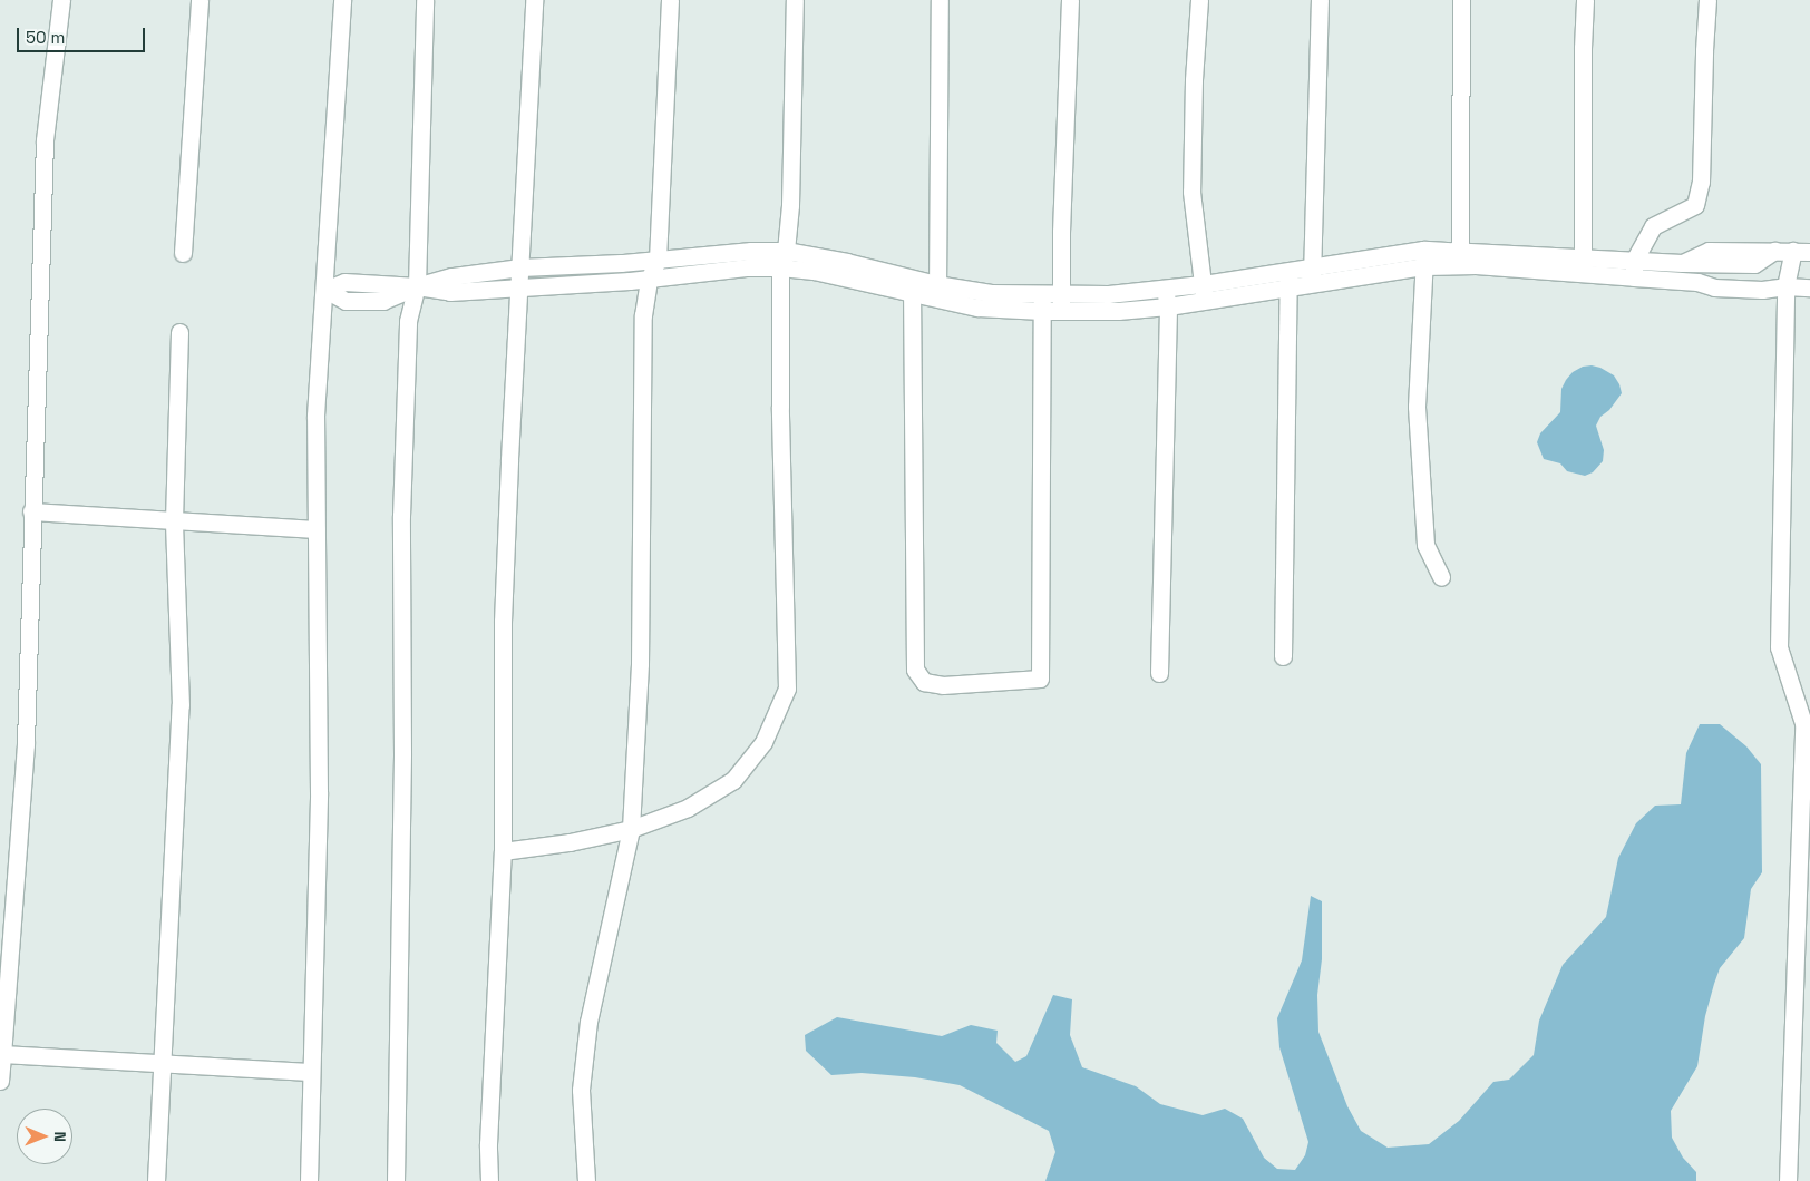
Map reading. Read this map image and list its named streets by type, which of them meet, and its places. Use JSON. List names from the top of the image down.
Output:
{
  "scale_bar": "50 m",
  "north": "right"
}
